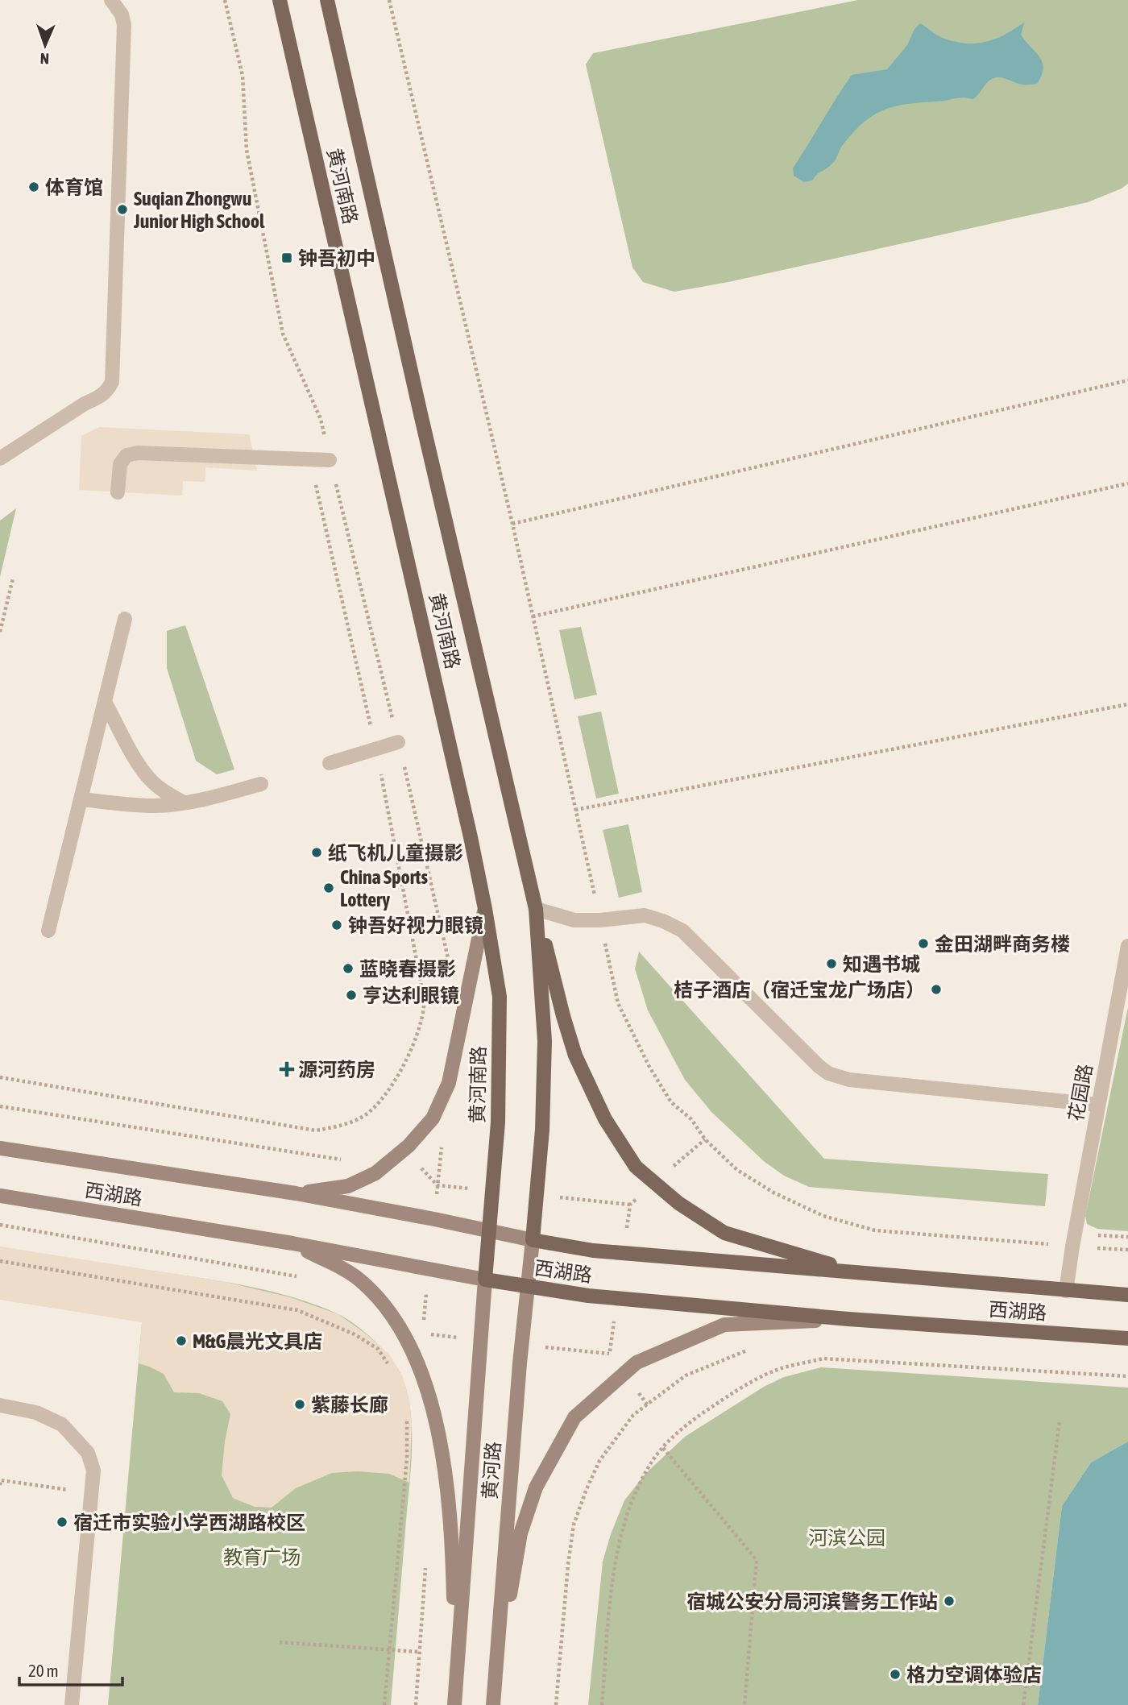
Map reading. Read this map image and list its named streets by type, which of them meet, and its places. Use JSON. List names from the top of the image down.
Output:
{
  "streets": {
    "main road": ["黄河南路", "西湖路", "黄河路"],
    "street": ["花园路"]
  },
  "crossings": [
    ["黄河南路", "西湖路"],
    ["黄河南路", "黄河路"],
    ["花园路", "西湖路"],
    ["西湖路", "黄河路"]
  ],
  "parks": ["河滨公园", "教育广场"],
  "places": {
    "other": [
      "体育馆",
      "Suqian Zhongwu Junior High School",
      "纸飞机儿童摄影",
      "China Sports Lottery",
      "钟吾好视力眼镜",
      "金田湖畔商务楼",
      "知遇书城",
      "蓝晓春摄影",
      "桔子酒店（宿迁宝龙广场店）",
      "亨达利眼镜",
      "M&G晨光文具店",
      "紫藤长廊",
      "宿迁市实验小学西湖路校区",
      "宿城公安分局河滨警务工作站",
      "格力空调体验店"
    ],
    "transit": ["钟吾初中"],
    "health": ["源河药房"]
  },
  "scale_bar": "20 m",
  "north": "bottom"
}
